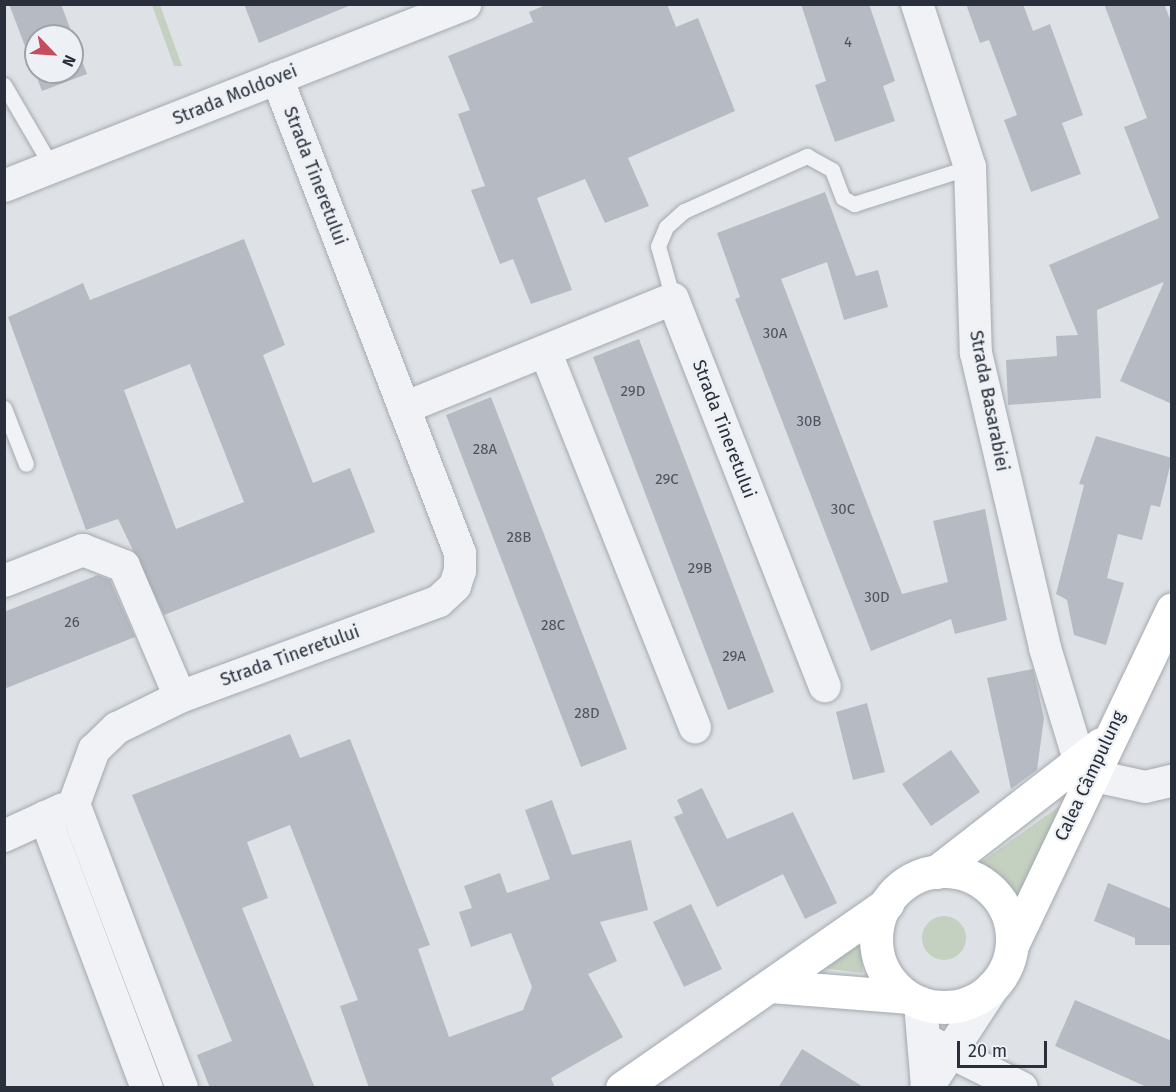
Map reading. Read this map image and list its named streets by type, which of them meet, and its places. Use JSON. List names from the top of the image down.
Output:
{
  "streets": {
    "main road": ["Calea Câmpulung"],
    "street": ["Strada Moldovei", "Strada Tineretului", "Strada Basarabiei"]
  },
  "crossings": [
    ["Strada Moldovei", "Strada Tineretului"],
    ["Strada Basarabiei", "Calea Câmpulung"]
  ],
  "house_numbers": [
    "4",
    "30A",
    "29D",
    "30B",
    "28A",
    "29C",
    "30C",
    "28B",
    "29B",
    "30D",
    "26",
    "28C",
    "29A",
    "28D"
  ],
  "scale_bar": "20 m",
  "north": "bottom right"
}
